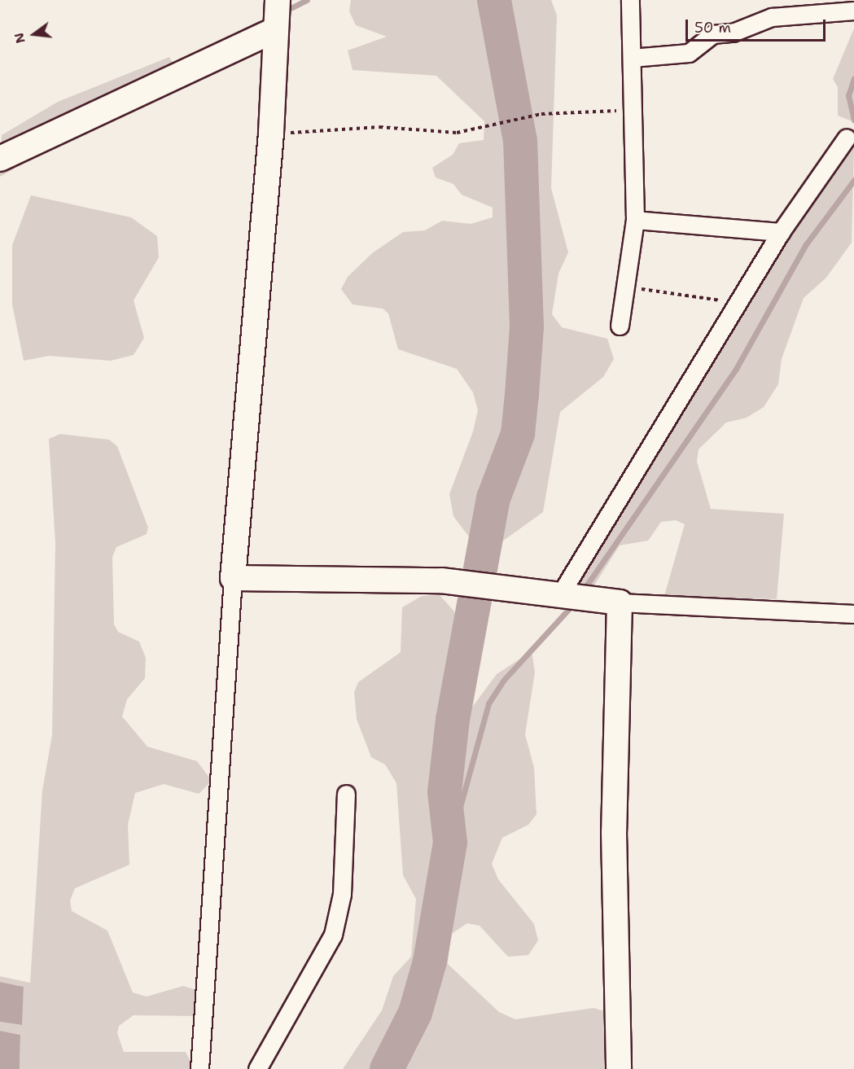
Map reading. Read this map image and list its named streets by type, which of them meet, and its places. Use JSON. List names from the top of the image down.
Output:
{
  "scale_bar": "50 m",
  "north": "left"
}
